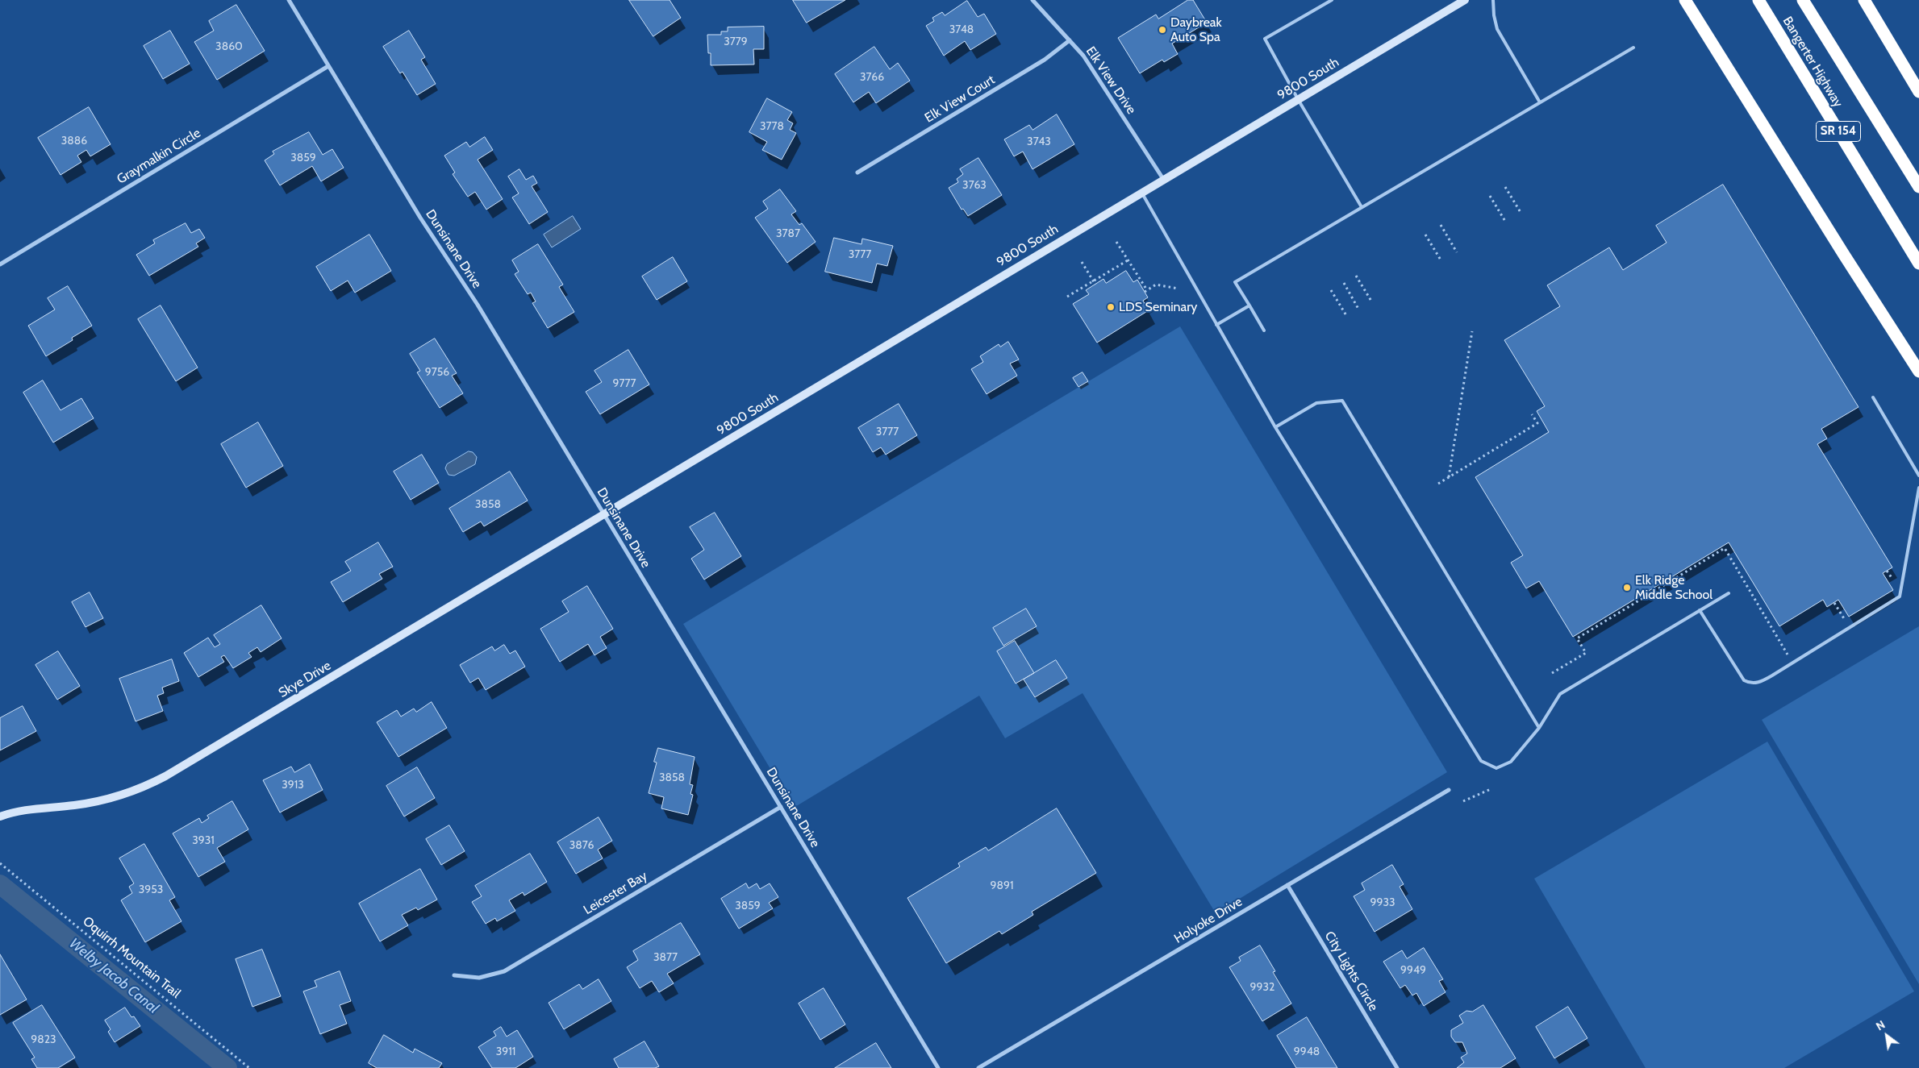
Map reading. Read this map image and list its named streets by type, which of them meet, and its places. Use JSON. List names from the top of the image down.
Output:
{
  "streets": {
    "highway": ["Bangerter Highway", "SR 154"],
    "main road": ["9800 South", "Skye Drive"],
    "street": [
      "Elk View Drive",
      "Elk View Court",
      "Graymalkin Circle",
      "Dunsinane Drive",
      "Leicester Bay",
      "Holyoke Drive",
      "City Lights Circle"
    ],
    "path": ["Oquirrh Mountain Trail"]
  },
  "crossings": [
    ["9800 South", "Elk View Drive"],
    ["9800 South", "Dunsinane Drive"],
    ["9800 South", "Skye Drive"],
    ["Elk View Drive", "Elk View Court"],
    ["Graymalkin Circle", "Dunsinane Drive"],
    ["Dunsinane Drive", "Skye Drive"],
    ["Dunsinane Drive", "Leicester Bay"],
    ["Holyoke Drive", "City Lights Circle"]
  ],
  "water": ["Welby Jacob Canal"],
  "places": ["Daybreak Auto Spa", "LDS Seminary", "Elk Ridge Middle School"],
  "house_numbers": [
    "3748",
    "3779",
    "3860",
    "3766",
    "3778",
    "3886",
    "3743",
    "3859",
    "3763",
    "3787",
    "3777",
    "9756",
    "9777",
    "3777",
    "3858",
    "3858",
    "3913",
    "3931",
    "3876",
    "9891",
    "3953",
    "9933",
    "3859",
    "3877",
    "9949",
    "9932",
    "9823",
    "3911",
    "9948"
  ],
  "north": "top left"
}
